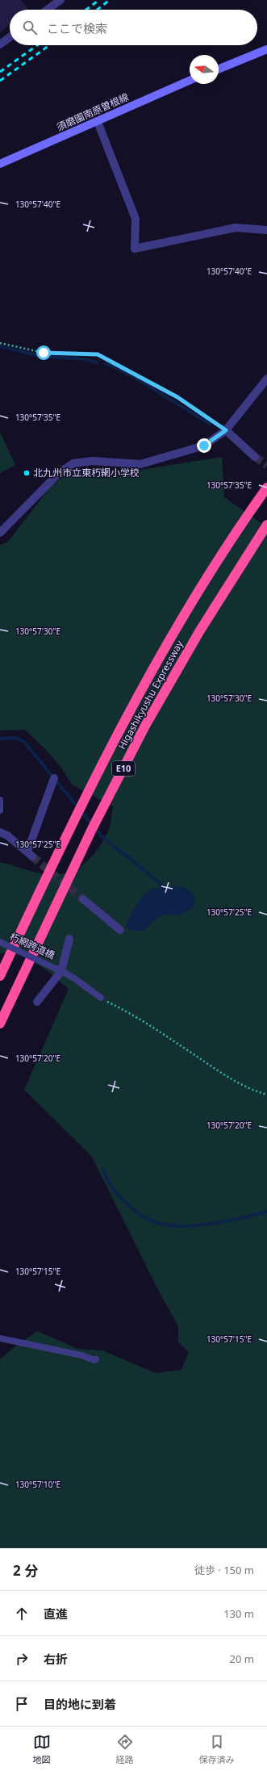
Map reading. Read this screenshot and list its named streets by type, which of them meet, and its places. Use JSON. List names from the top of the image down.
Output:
{
  "streets": {
    "highway": ["Higashikyushu Expressway", "E10"],
    "main road": ["須磨園南原曽根線"],
    "lane": ["朽網跨道橋"]
  },
  "places": ["北九州市立東朽網小学校"],
  "north": "left",
  "page": {
    "search": "ここで検索",
    "heading": ["2 分", "徒歩 · 150 m"],
    "list": [
      ["直進", "130 m"],
      ["右折", "20 m"],
      "目的地に到着"
    ],
    "nav": ["地図", "経路", "保存済み"]
  },
  "coordinates": [
    "130°57'40\"E",
    "130°57'35\"E",
    "130°57'30\"E",
    "130°57'25\"E",
    "130°57'20\"E",
    "130°57'15\"E",
    "130°57'10\"E"
  ]
}
